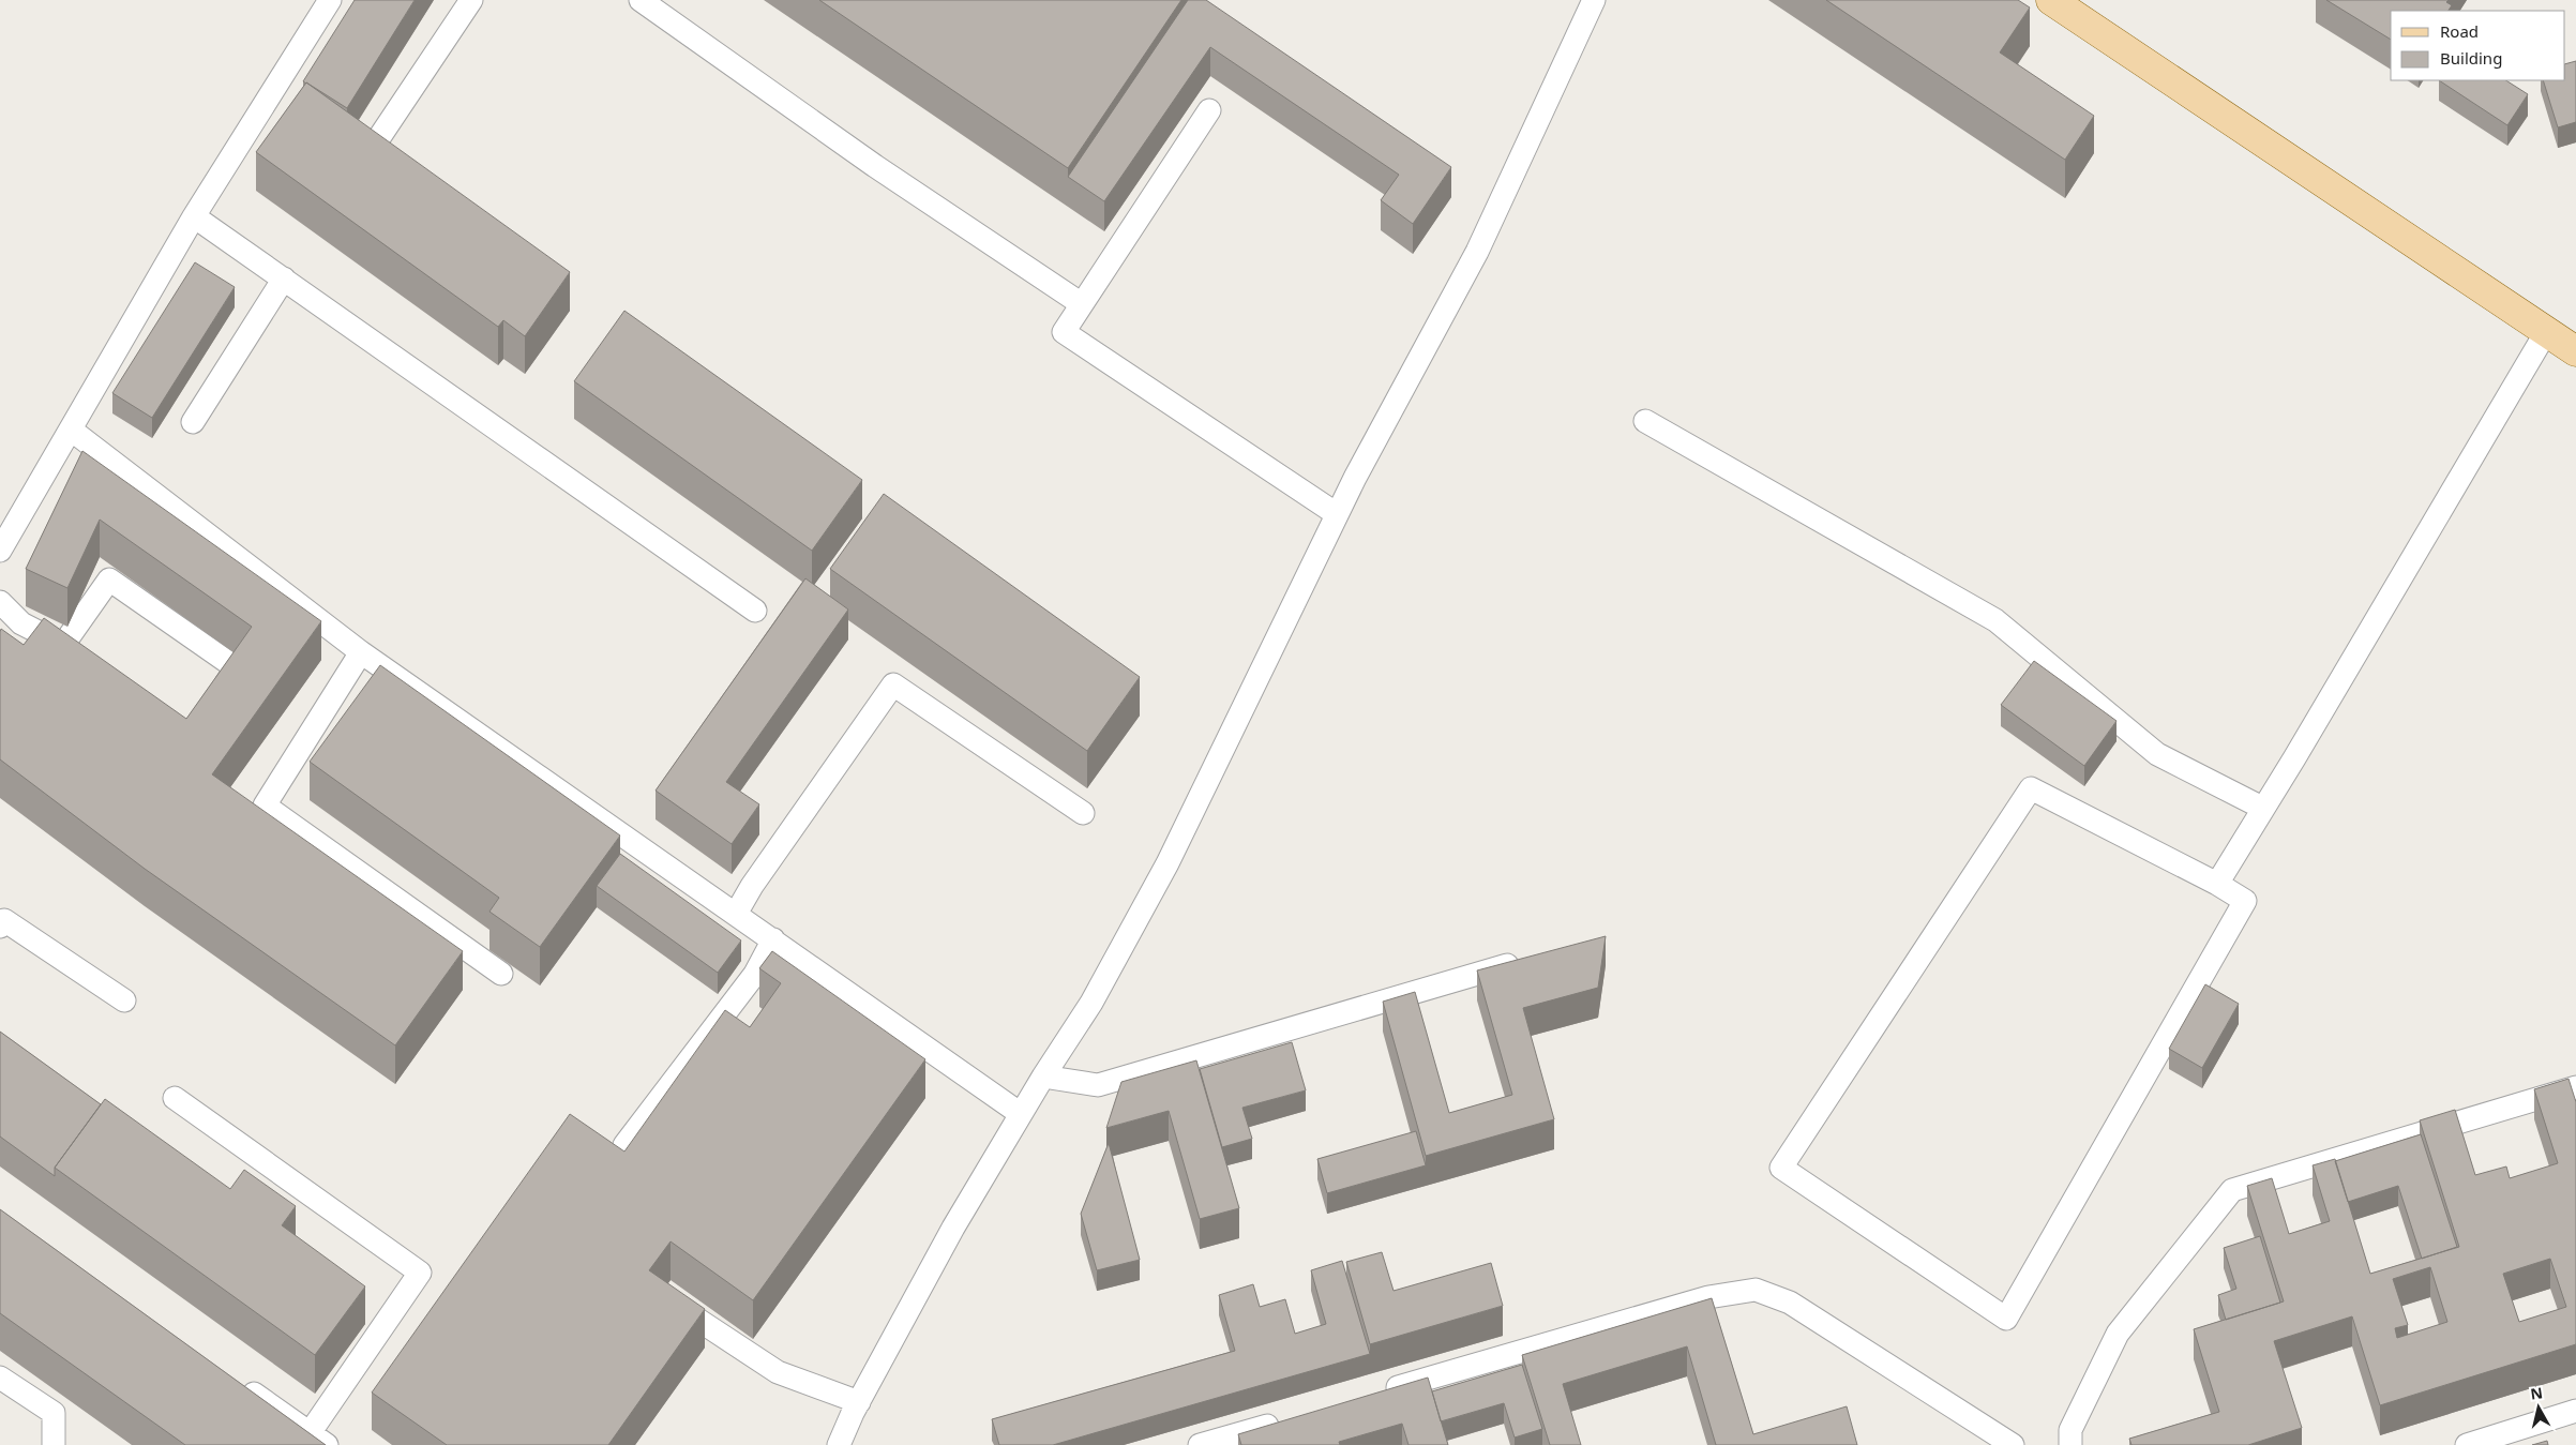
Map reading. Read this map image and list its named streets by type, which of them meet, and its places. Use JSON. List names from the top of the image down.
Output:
{
  "legend": ["Road", "Building"],
  "north": "top"
}
